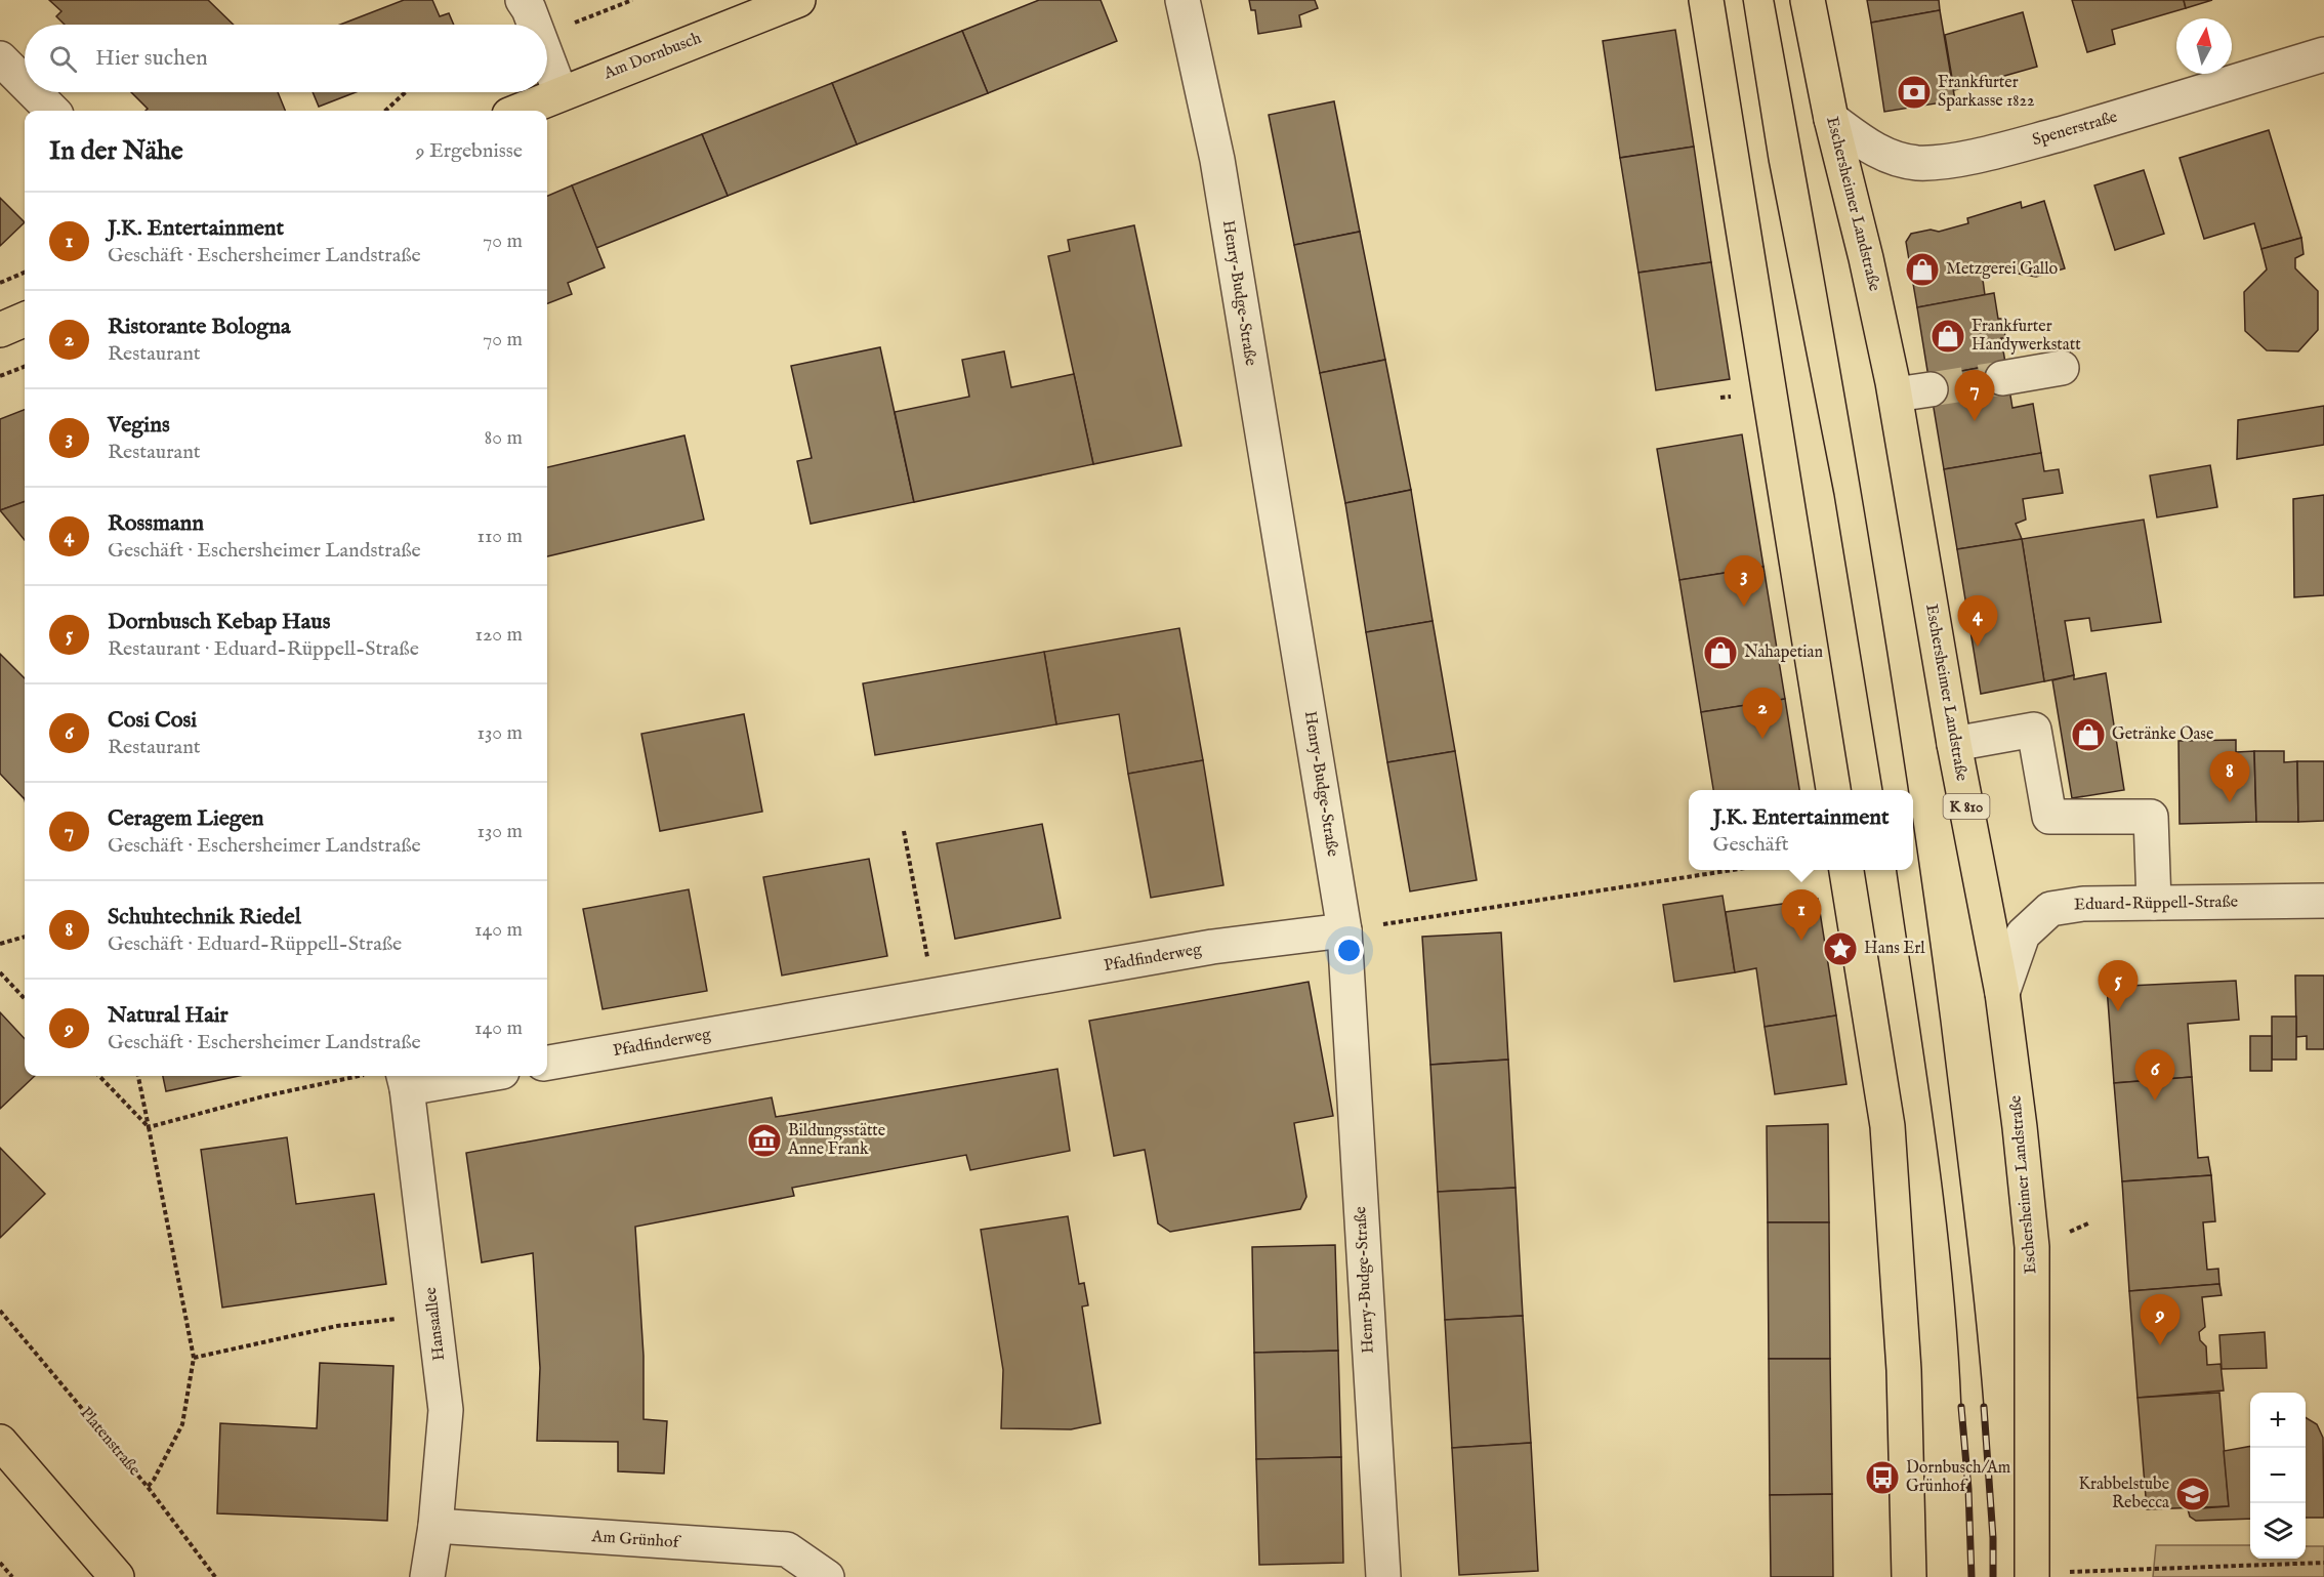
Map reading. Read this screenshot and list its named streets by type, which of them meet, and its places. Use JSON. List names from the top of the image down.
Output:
{
  "streets": {
    "main road": ["Am Dornbusch", "Eschersheimer Landstraße", "K 810"],
    "street": [
      "Spenerstraße",
      "Henry-Budge-Straße",
      "Eduard-Rüppell-Straße",
      "Pfadfinderweg",
      "Hansaallee",
      "Am Grünhof"
    ],
    "path": ["Platenstraße"]
  },
  "crossings": [
    ["Spenerstraße", "Eschersheimer Landstraße"],
    ["Eschersheimer Landstraße", "Eduard-Rüppell-Straße"],
    ["Henry-Budge-Straße", "Pfadfinderweg"],
    ["Hansaallee", "Am Grünhof"]
  ],
  "places": {
    "bank": ["Frankfurter Sparkasse 1822"],
    "shop": [
      "Metzgerei Gallo",
      "Frankfurter Handywerkstatt",
      "Nahapetian",
      "Getränke Oase"
    ],
    "place": ["Hans Erl"],
    "museum": ["Bildungsstätte Anne Frank"],
    "bus stop": ["Dornbusch/Am Grünhof"],
    "school or university": ["Krabbelstube Rebecca"]
  },
  "north": "top",
  "page": {
    "search": "Hier suchen",
    "heading": ["In der Nähe", "9 Ergebnisse"],
    "list": [
      {
        "mark": "1",
        "name": "J.K. Entertainment",
        "note": "Geschäft · Eschersheimer Landstraße",
        "value": "70 m"
      },
      {
        "mark": "2",
        "name": "Ristorante Bologna",
        "note": "Restaurant",
        "value": "70 m"
      },
      {
        "mark": "3",
        "name": "Vegins",
        "note": "Restaurant",
        "value": "80 m"
      },
      {
        "mark": "4",
        "name": "Rossmann",
        "note": "Geschäft · Eschersheimer Landstraße",
        "value": "110 m"
      },
      {
        "mark": "5",
        "name": "Dornbusch Kebap Haus",
        "note": "Restaurant · Eduard-Rüppell-Straße",
        "value": "120 m"
      },
      {
        "mark": "6",
        "name": "Cosi Cosi",
        "note": "Restaurant",
        "value": "130 m"
      },
      {
        "mark": "7",
        "name": "Ceragem Liegen",
        "note": "Geschäft · Eschersheimer Landstraße",
        "value": "130 m"
      },
      {
        "mark": "8",
        "name": "Schuhtechnik Riedel",
        "note": "Geschäft · Eduard-Rüppell-Straße",
        "value": "140 m"
      },
      {
        "mark": "9",
        "name": "Natural Hair",
        "note": "Geschäft · Eschersheimer Landstraße",
        "value": "140 m"
      }
    ],
    "pins": [
      "7",
      "3",
      "4",
      "2",
      "8",
      "1",
      "5",
      "6",
      "9"
    ],
    "popup": ["J.K. Entertainment", "Geschäft"],
    "map_buttons": ["+", "−"]
  }
}
